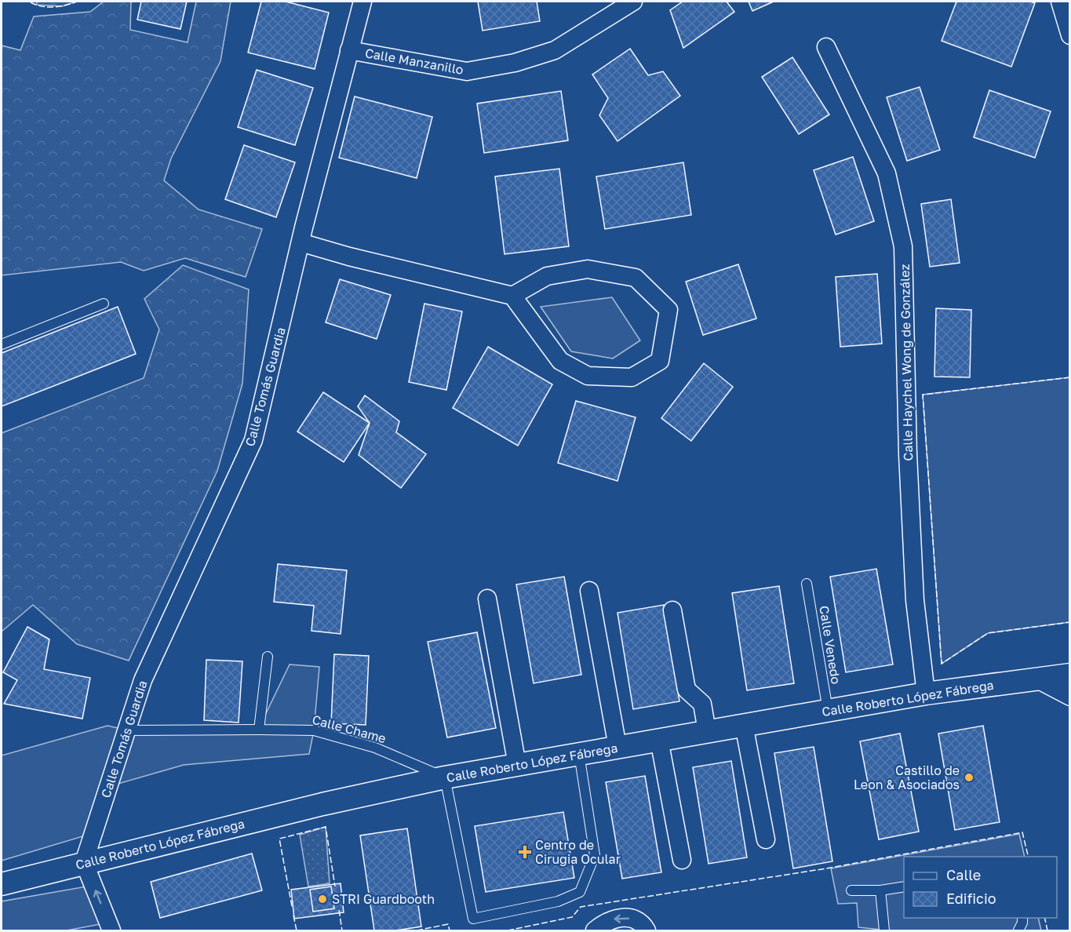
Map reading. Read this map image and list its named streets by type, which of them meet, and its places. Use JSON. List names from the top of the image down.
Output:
{
  "streets": {
    "street": [
      "Calle Manzanillo",
      "Calle Haychel Wong de González",
      "Calle Tomás Guardia",
      "Calle Roberto López Fábrega"
    ],
    "lane": ["Calle Venedo", "Calle Chame"]
  },
  "crossings": [
    ["Calle Manzanillo", "Calle Tomás Guardia"],
    ["Calle Haychel Wong de González", "Calle Roberto López Fábrega"],
    ["Calle Tomás Guardia", "Calle Roberto López Fábrega"],
    ["Calle Tomás Guardia", "Calle Chame"],
    ["Calle Venedo", "Calle Roberto López Fábrega"],
    ["Calle Roberto López Fábrega", "Calle Chame"]
  ],
  "places": {
    "other": ["Castillo de Leon & Asociados", "STRI Guardbooth"],
    "health": ["Centro de Cirugia Ocular"]
  },
  "legend": ["Calle", "Edificio"]
}
